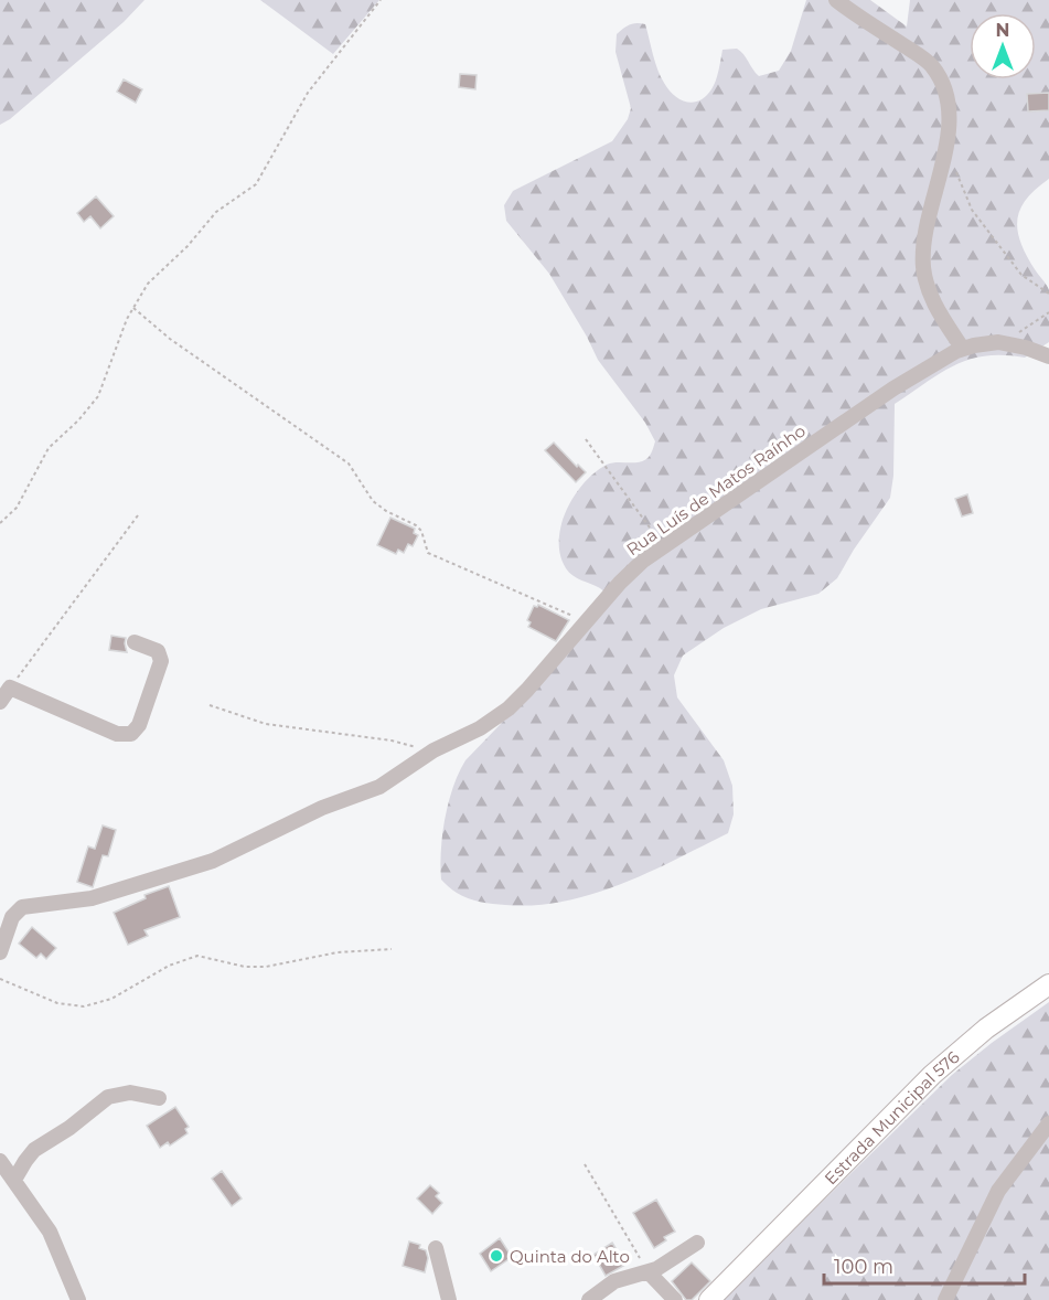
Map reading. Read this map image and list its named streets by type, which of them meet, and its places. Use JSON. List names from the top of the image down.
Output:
{
  "streets": {
    "main road": ["Estrada Municipal 576"],
    "street": ["Rua Luís de Matos Raínho"]
  },
  "places": ["Quinta do Alto"],
  "scale_bar": "100 m",
  "north": "top"
}
